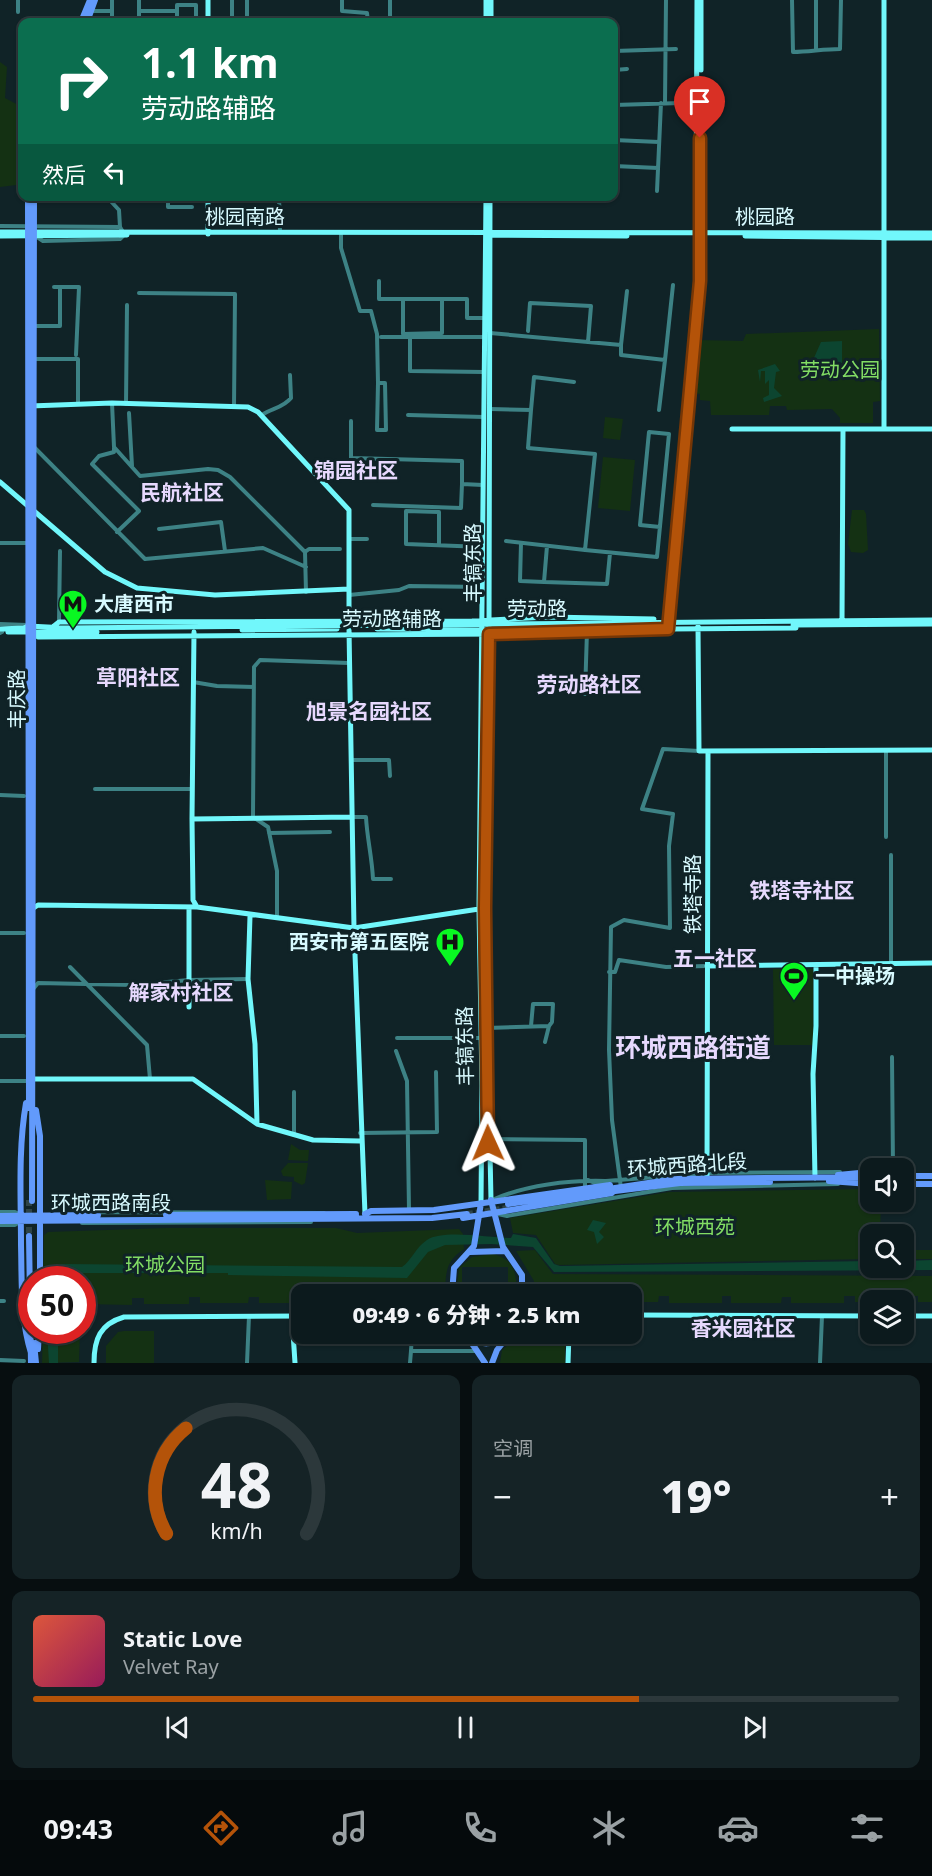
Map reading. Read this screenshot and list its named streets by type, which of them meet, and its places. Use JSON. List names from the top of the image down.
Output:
{
  "streets": {
    "main road": [
      "丰镐东路",
      "丰庆路",
      "环城西路北段",
      "环城西路南段"
    ],
    "street": [
      "桃园南路",
      "桃园路",
      "劳动路",
      "劳动路辅路",
      "铁塔寺路"
    ]
  },
  "crossings": [
    ["桃园南路", "桃园路"],
    ["桃园南路", "丰镐东路"],
    ["桃园南路", "丰庆路"],
    ["桃园路", "丰镐东路"],
    ["丰镐东路", "劳动路"],
    ["丰镐东路", "劳动路辅路"],
    ["劳动路", "劳动路辅路"],
    ["劳动路", "丰庆路"],
    ["铁塔寺路", "环城西路北段"]
  ],
  "districts": [
    "锦园社区",
    "民航社区",
    "草阳社区",
    "劳动路社区",
    "旭景名园社区",
    "铁塔寺社区",
    "五一社区",
    "解家村社区",
    "环城西路街道",
    "香米园社区"
  ],
  "parks": ["劳动公园", "环城西苑", "环城公园"],
  "places": {
    "metro station": ["大唐西市"],
    "hospital": ["西安市第五医院"],
    "sports": ["一中操场"]
  },
  "page": {
    "turn": ["1.1 km", "劳动路辅路"],
    "then": "然后",
    "limit": "50",
    "trip": "09:49 · 6 分钟 · 2.5 km",
    "tile": "空调",
    "heat": ["−", "19°", "+"],
    "song": ["Static Love", "Velvet Ray"],
    "tabs": "09:43",
    "gauge": ["48", "km/h"]
  }
}
